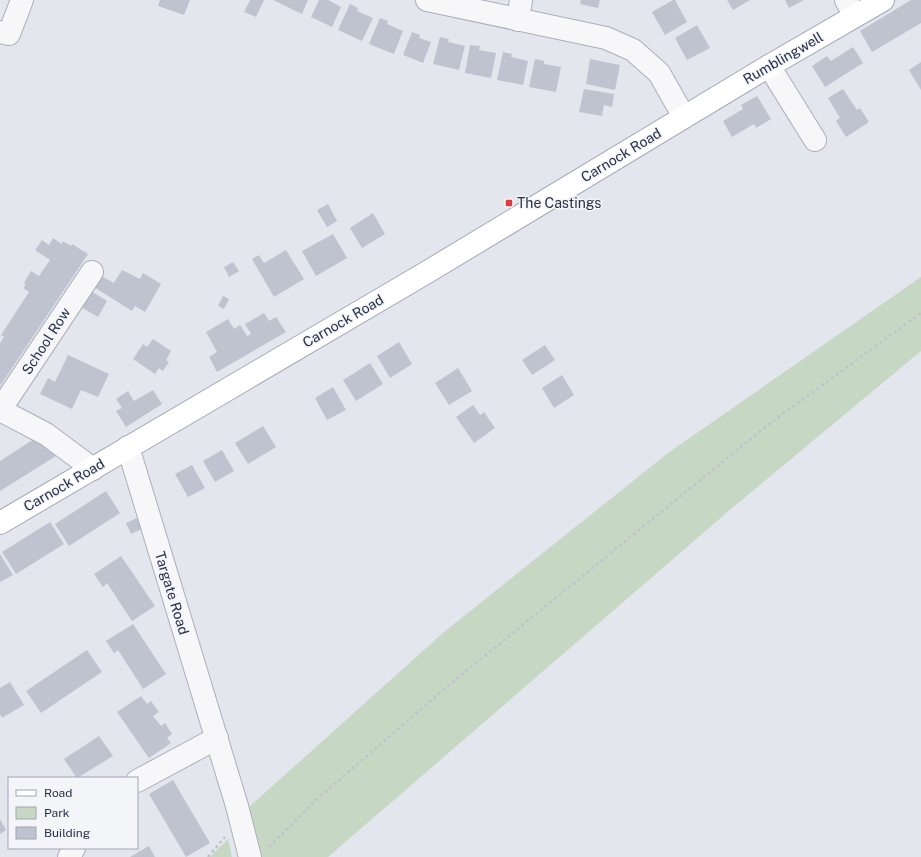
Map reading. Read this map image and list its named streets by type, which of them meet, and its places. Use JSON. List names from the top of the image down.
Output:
{
  "streets": {
    "main road": ["Rumblingwell", "Carnock Road"],
    "street": ["School Row", "Targate Road"]
  },
  "crossings": [
    ["Rumblingwell", "Carnock Road"],
    ["Carnock Road", "Targate Road"]
  ],
  "places": {
    "transit": ["The Castings"]
  },
  "legend": ["Road", "Park", "Building"]
}
